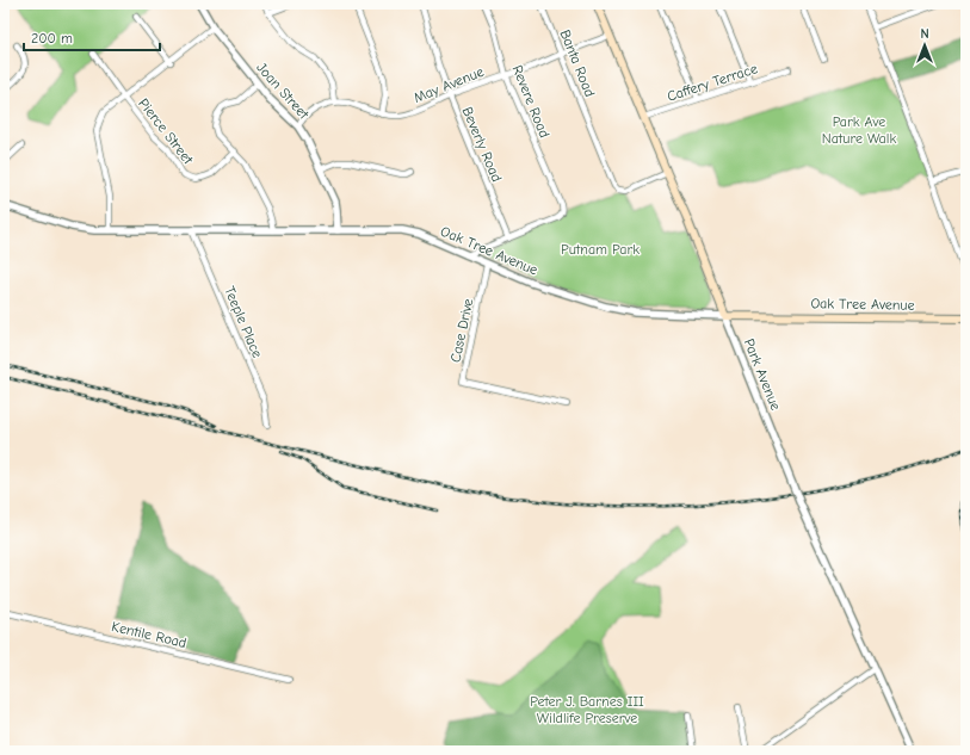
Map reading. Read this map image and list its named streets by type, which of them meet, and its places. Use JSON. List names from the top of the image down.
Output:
{
  "streets": {
    "main road": ["Oak Tree Avenue", "Park Avenue"],
    "street": [
      "Banta Road",
      "Caffery Terrace",
      "May Avenue",
      "Joan Street",
      "Revere Road",
      "Pierce Street",
      "Beverly Road",
      "Teeple Place",
      "Case Drive",
      "Kentile Road"
    ]
  },
  "crossings": [
    ["Banta Road", "May Avenue"],
    ["Banta Road", "Park Avenue"],
    ["Caffery Terrace", "Park Avenue"],
    ["May Avenue", "Joan Street"],
    ["May Avenue", "Revere Road"],
    ["May Avenue", "Beverly Road"],
    ["May Avenue", "Park Avenue"],
    ["Joan Street", "Oak Tree Avenue"],
    ["Revere Road", "Beverly Road"],
    ["Oak Tree Avenue", "Teeple Place"],
    ["Oak Tree Avenue", "Case Drive"],
    ["Oak Tree Avenue", "Park Avenue"]
  ],
  "parks": ["Park Ave Nature Walk", "Putnam Park", "Peter J. Barnes III Wildlife Preserve"],
  "scale_bar": "200 m",
  "north": "top"
}
